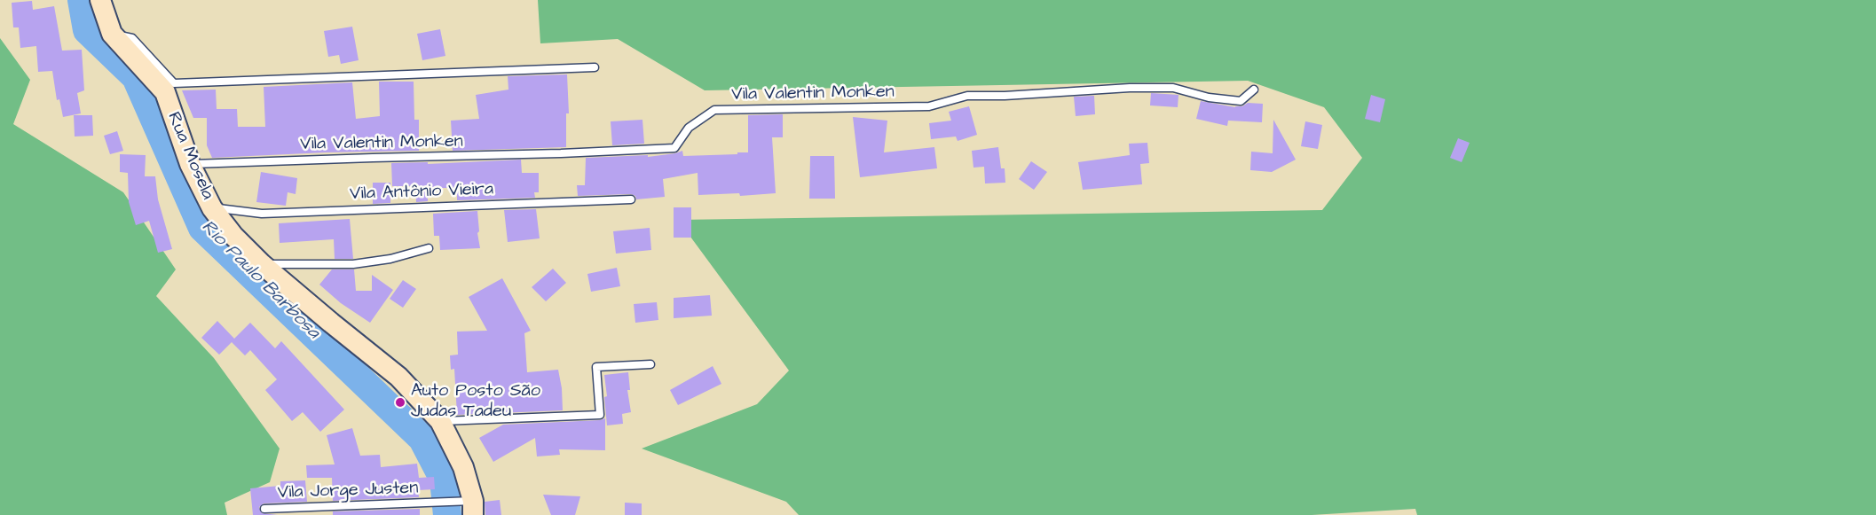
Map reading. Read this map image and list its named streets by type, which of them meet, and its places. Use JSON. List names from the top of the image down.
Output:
{
  "streets": {
    "street": ["Rua Mosela"],
    "lane": ["Vila Valentin Monken", "Vila Antônio Vieira", "Vila Jorge Justen"]
  },
  "crossings": [
    ["Vila Valentin Monken", "Rua Mosela"],
    ["Rua Mosela", "Vila Antônio Vieira"],
    ["Rua Mosela", "Vila Jorge Justen"]
  ],
  "water": ["Rio Paulo Barbosa"],
  "places": ["Auto Posto São Judas Tadeu"]
}
